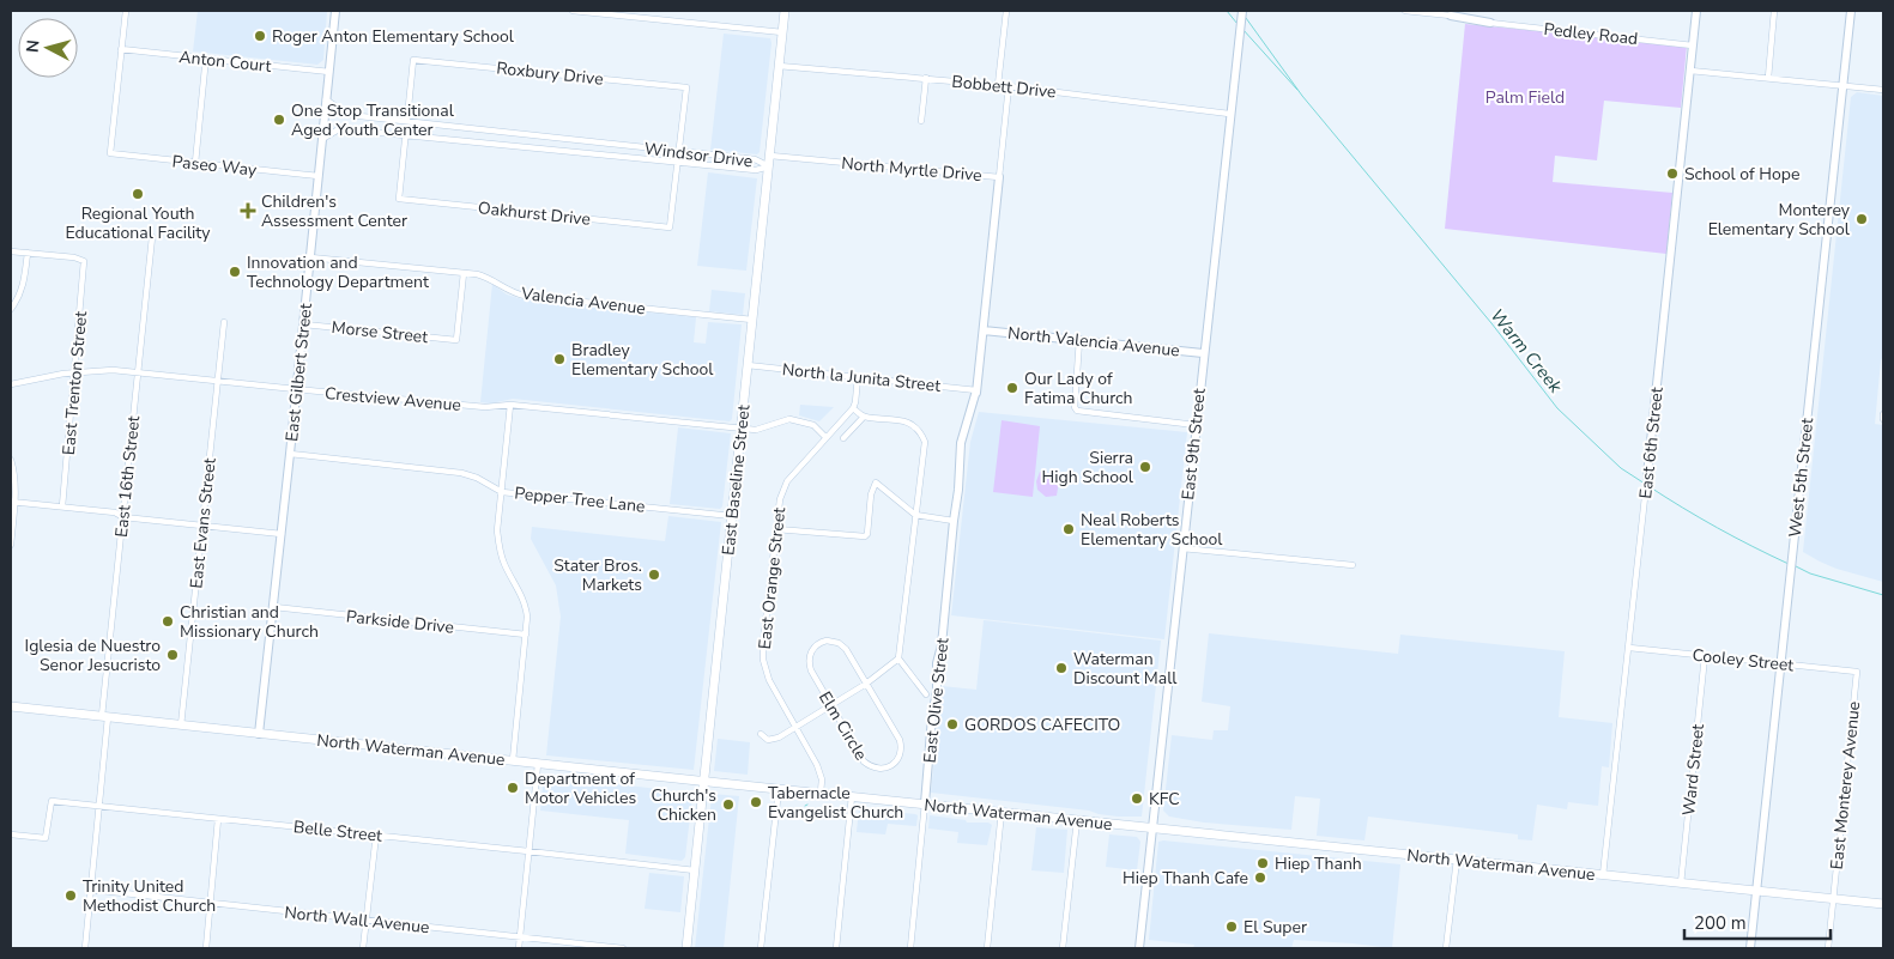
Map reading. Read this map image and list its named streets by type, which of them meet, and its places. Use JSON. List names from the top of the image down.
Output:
{
  "streets": {
    "main road": ["East Baseline Street", "North Waterman Avenue"],
    "street": [
      "Pedley Road",
      "Anton Court",
      "Roxbury Drive",
      "Bobbett Drive",
      "Windsor Drive",
      "Paseo Way",
      "North Myrtle Drive",
      "Oakhurst Drive",
      "Valencia Avenue",
      "Morse Street",
      "North Valencia Avenue",
      "East Gilbert Street",
      "North la Junita Street",
      "East Trenton Street",
      "Crestview Avenue",
      "East 6th Street",
      "East 9th Street",
      "East 16th Street",
      "West 5th Street",
      "Pepper Tree Lane",
      "East Evans Street",
      "East Orange Street",
      "Parkside Drive",
      "Cooley Street",
      "East Olive Street",
      "Elm Circle",
      "Ward Street",
      "East Monterey Avenue",
      "Belle Street",
      "North Wall Avenue"
    ]
  },
  "crossings": [
    ["Pedley Road", "East 6th Street"],
    ["Anton Court", "Paseo Way"],
    ["Anton Court", "East Gilbert Street"],
    ["Roxbury Drive", "Windsor Drive"],
    ["Roxbury Drive", "Oakhurst Drive"],
    ["Bobbett Drive", "North Myrtle Drive"],
    ["Bobbett Drive", "East 9th Street"],
    ["Bobbett Drive", "East Baseline Street"],
    ["Windsor Drive", "Oakhurst Drive"],
    ["Windsor Drive", "East Gilbert Street"],
    ["Windsor Drive", "East Baseline Street"],
    ["Paseo Way", "East Gilbert Street"],
    ["North Myrtle Drive", "East Baseline Street"],
    ["North Myrtle Drive", "East Olive Street"],
    ["Valencia Avenue", "Morse Street"],
    ["Valencia Avenue", "East Gilbert Street"],
    ["Valencia Avenue", "East Baseline Street"],
    ["Morse Street", "East Gilbert Street"],
    ["North Valencia Avenue", "East 9th Street"],
    ["North Valencia Avenue", "East Olive Street"],
    ["East Gilbert Street", "Crestview Avenue"],
    ["East Gilbert Street", "Pepper Tree Lane"],
    ["East Gilbert Street", "Parkside Drive"],
    ["East Gilbert Street", "North Waterman Avenue"],
    ["North la Junita Street", "East Baseline Street"],
    ["North la Junita Street", "East Olive Street"],
    ["East Trenton Street", "Crestview Avenue"],
    ["Crestview Avenue", "East 16th Street"],
    ["Crestview Avenue", "East Baseline Street"],
    ["Crestview Avenue", "East Evans Street"],
    ["Crestview Avenue", "East Orange Street"],
    ["East 6th Street", "Cooley Street"],
    ["East 6th Street", "North Waterman Avenue"],
    ["East 9th Street", "North Waterman Avenue"],
    ["East 16th Street", "North Waterman Avenue"],
    ["East 16th Street", "Belle Street"],
    ["East 16th Street", "North Wall Avenue"],
    ["West 5th Street", "Cooley Street"],
    ["West 5th Street", "North Waterman Avenue"],
    ["East Baseline Street", "Pepper Tree Lane"],
    ["East Baseline Street", "North Waterman Avenue"],
    ["East Baseline Street", "Belle Street"],
    ["East Evans Street", "North Waterman Avenue"],
    ["East Orange Street", "North Waterman Avenue"],
    ["Cooley Street", "Ward Street"],
    ["Cooley Street", "East Monterey Avenue"],
    ["East Olive Street", "North Waterman Avenue"],
    ["North Waterman Avenue", "Ward Street"],
    ["North Waterman Avenue", "East Monterey Avenue"]
  ],
  "water": ["Warm Creek"],
  "parks": ["Palm Field"],
  "places": {
    "other": [
      "Roger Anton Elementary School",
      "One Stop Transitional Aged Youth Center",
      "School of Hope",
      "Regional Youth Educational Facility",
      "Monterey Elementary School",
      "Innovation and Technology Department",
      "Bradley Elementary School",
      "Our Lady of Fatima Church",
      "Sierra High School",
      "Neal Roberts Elementary School",
      "Stater Bros. Markets",
      "Christian and Missionary Church",
      "Iglesia de Nuestro Senor Jesucristo",
      "Waterman Discount Mall",
      "GORDOS CAFECITO",
      "Department of Motor Vehicles",
      "KFC",
      "Tabernacle Evangelist Church",
      "Church's Chicken",
      "Hiep Thanh",
      "Hiep Thanh Cafe",
      "Trinity United Methodist Church",
      "El Super"
    ],
    "health": ["Children's Assessment Center"]
  },
  "scale_bar": "200 m",
  "north": "left"
}
